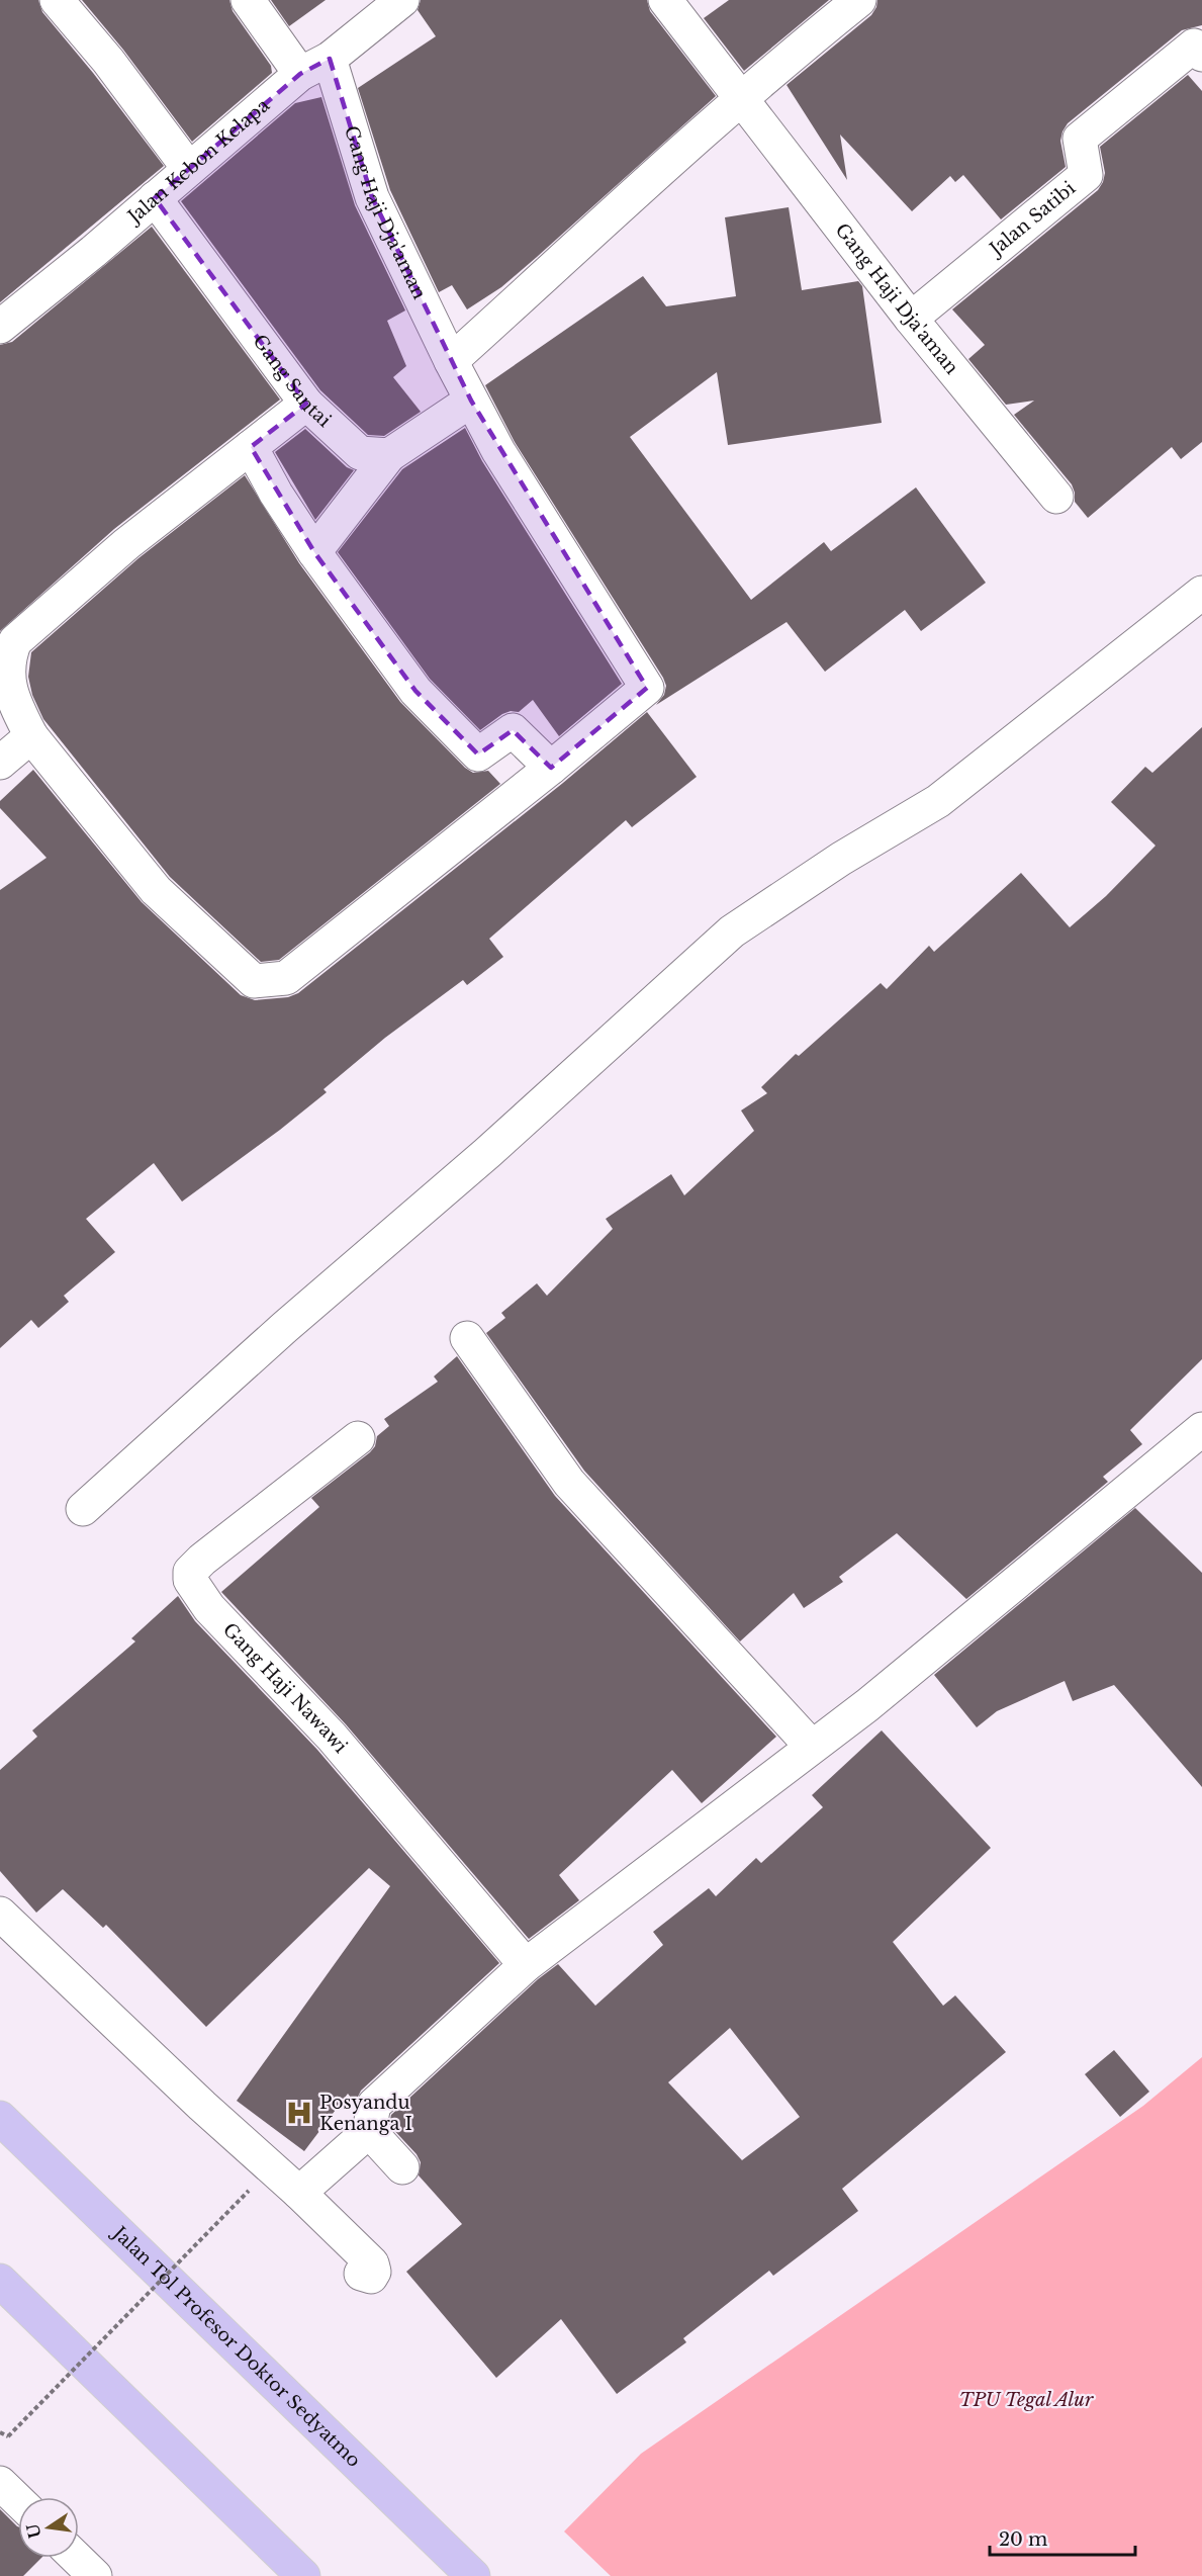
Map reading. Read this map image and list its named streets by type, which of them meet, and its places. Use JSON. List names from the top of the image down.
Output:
{
  "streets": {
    "highway": ["Jalan Tol Profesor Doktor Sedyatmo"],
    "street": [
      "Jalan Kebon Kelapa",
      "Gang Haji Dja'aman",
      "Jalan Satibi",
      "Gang Santai",
      "Gang Haji Nawawi"
    ]
  },
  "crossings": [
    ["Jalan Kebon Kelapa", "Gang Haji Dja'aman"],
    ["Jalan Kebon Kelapa", "Gang Santai"],
    ["Gang Haji Dja'aman", "Jalan Satibi"]
  ],
  "parks": ["TPU Tegal Alur"],
  "places": {
    "hospital": ["Posyandu Kenanga I"]
  },
  "scale_bar": "20 m",
  "north": "left"
}
